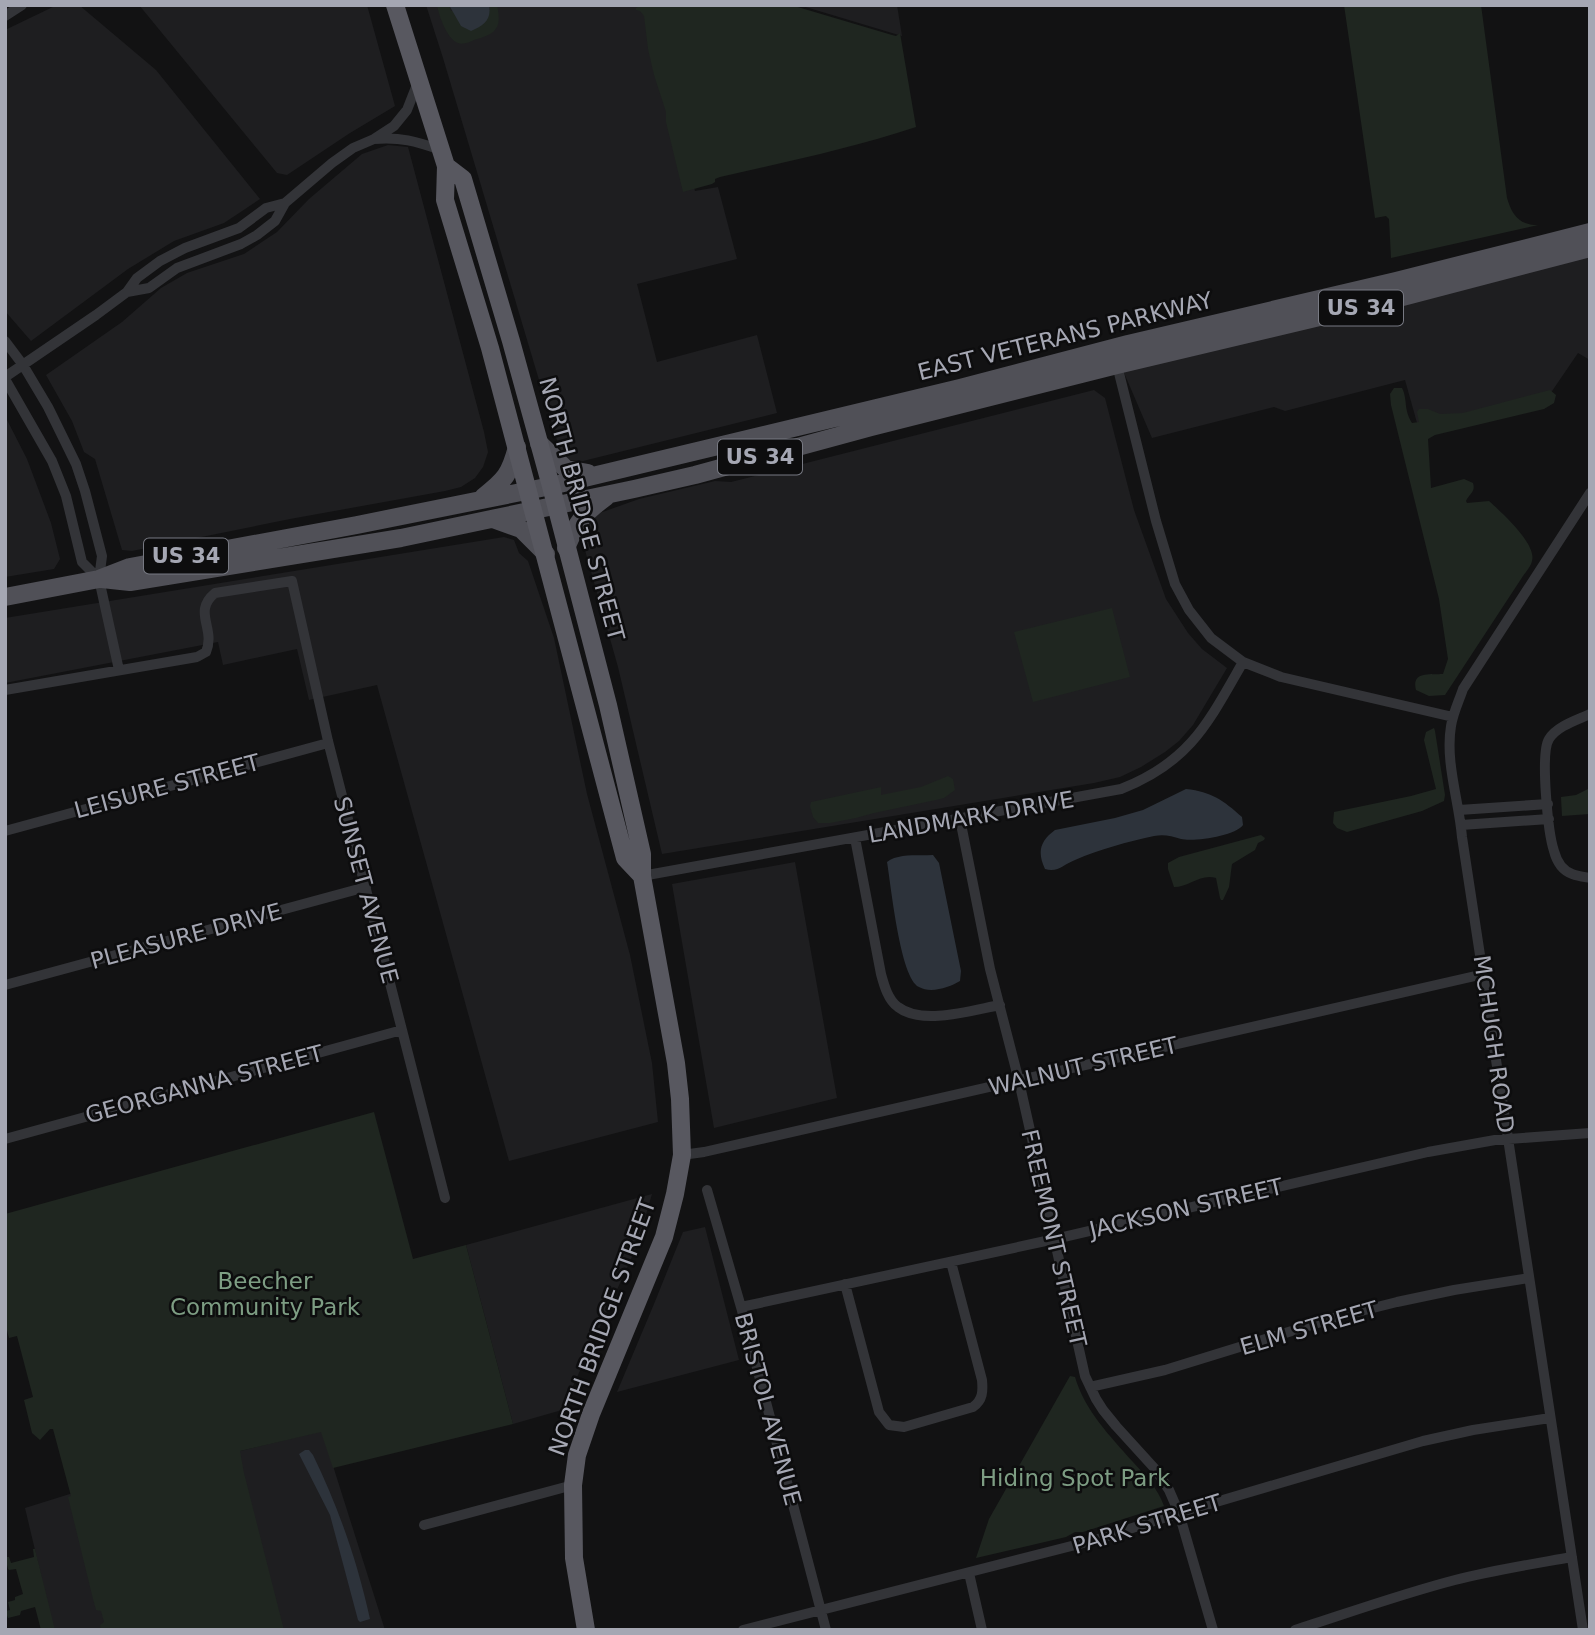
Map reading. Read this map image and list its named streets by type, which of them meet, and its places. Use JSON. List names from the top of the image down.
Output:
{
  "streets": {
    "highway": ["NORTH BRIDGE STREET"],
    "main road": ["US 34", "EAST VETERANS PARKWAY"],
    "street": [
      "LEISURE STREET",
      "LANDMARK DRIVE",
      "SUNSET AVENUE",
      "PLEASURE DRIVE",
      "MCHUGH ROAD",
      "WALNUT STREET",
      "GEORGANNA STREET",
      "JACKSON STREET",
      "FREEMONT STREET",
      "ELM STREET",
      "BRISTOL AVENUE",
      "PARK STREET"
    ]
  },
  "crossings": [
    ["US 34", "EAST VETERANS PARKWAY"],
    ["US 34", "NORTH BRIDGE STREET"],
    ["EAST VETERANS PARKWAY", "NORTH BRIDGE STREET"],
    ["NORTH BRIDGE STREET", "LANDMARK DRIVE"],
    ["NORTH BRIDGE STREET", "WALNUT STREET"],
    ["LEISURE STREET", "SUNSET AVENUE"],
    ["LANDMARK DRIVE", "FREEMONT STREET"],
    ["SUNSET AVENUE", "PLEASURE DRIVE"],
    ["SUNSET AVENUE", "GEORGANNA STREET"],
    ["MCHUGH ROAD", "WALNUT STREET"],
    ["MCHUGH ROAD", "JACKSON STREET"],
    ["MCHUGH ROAD", "ELM STREET"],
    ["MCHUGH ROAD", "PARK STREET"],
    ["WALNUT STREET", "FREEMONT STREET"],
    ["JACKSON STREET", "FREEMONT STREET"],
    ["JACKSON STREET", "BRISTOL AVENUE"],
    ["FREEMONT STREET", "ELM STREET"],
    ["FREEMONT STREET", "PARK STREET"],
    ["BRISTOL AVENUE", "PARK STREET"]
  ],
  "parks": ["Beecher Community Park", "Hiding Spot Park"]
}
